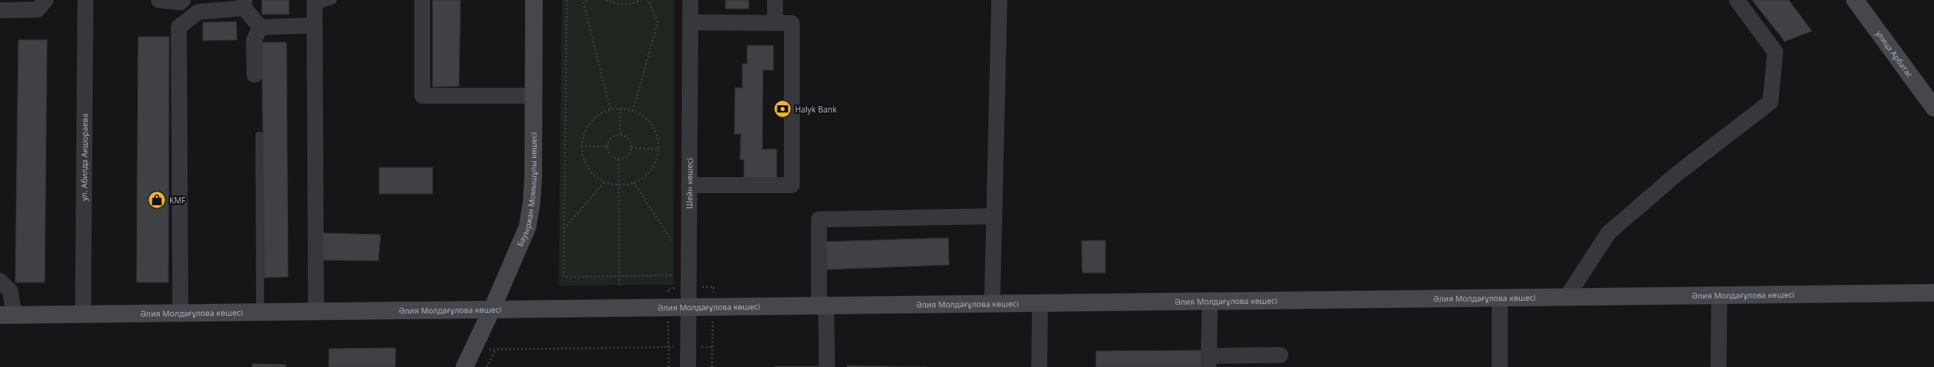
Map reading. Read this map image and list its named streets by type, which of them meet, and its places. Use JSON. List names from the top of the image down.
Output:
{
  "streets": {
    "street": [
      "улица Арбатас",
      "ул. Абилда Акшораева",
      "Шейн көшесі",
      "Бауыржан Момышұлы көшесі",
      "Әлия Молдағұлова көшесі"
    ]
  },
  "crossings": [
    ["ул. Абилда Акшораева", "Әлия Молдағұлова көшесі"],
    ["Шейн көшесі", "Әлия Молдағұлова көшесі"],
    ["Бауыржан Момышұлы көшесі", "Әлия Молдағұлова көшесі"]
  ],
  "places": {
    "bank": ["Halyk Bank"],
    "shop": ["KMF"]
  }
}
